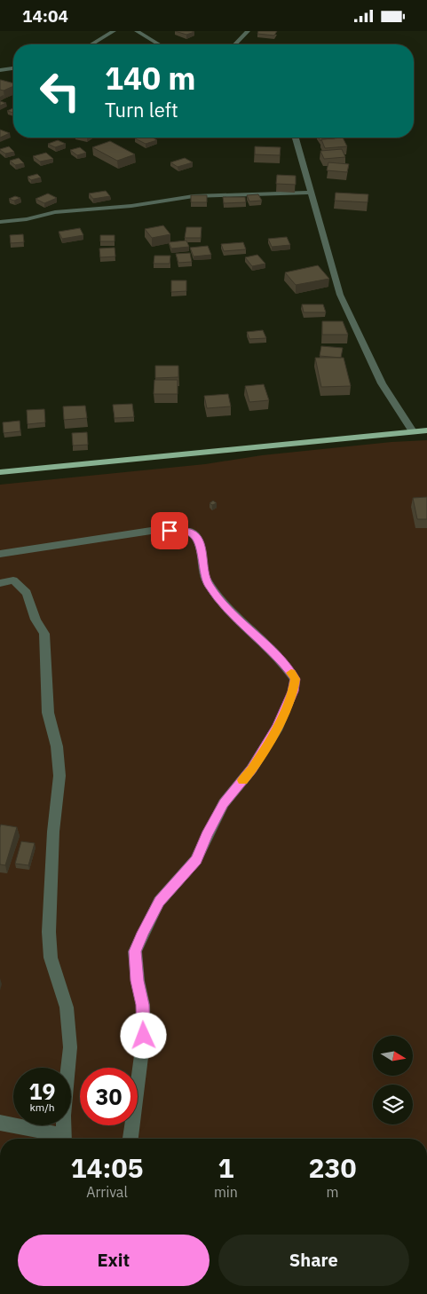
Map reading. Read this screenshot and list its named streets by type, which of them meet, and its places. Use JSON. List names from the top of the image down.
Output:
{
  "north": "right",
  "page": {
    "status": "14:04",
    "turn": ["140 m", "Turn left"],
    "speed": "19 km/h",
    "limit": "30",
    "eta": [
      "14:05",
      "Arrival",
      "1",
      "min",
      "230",
      "m"
    ],
    "buttons": ["Exit", "Share"]
  }
}
